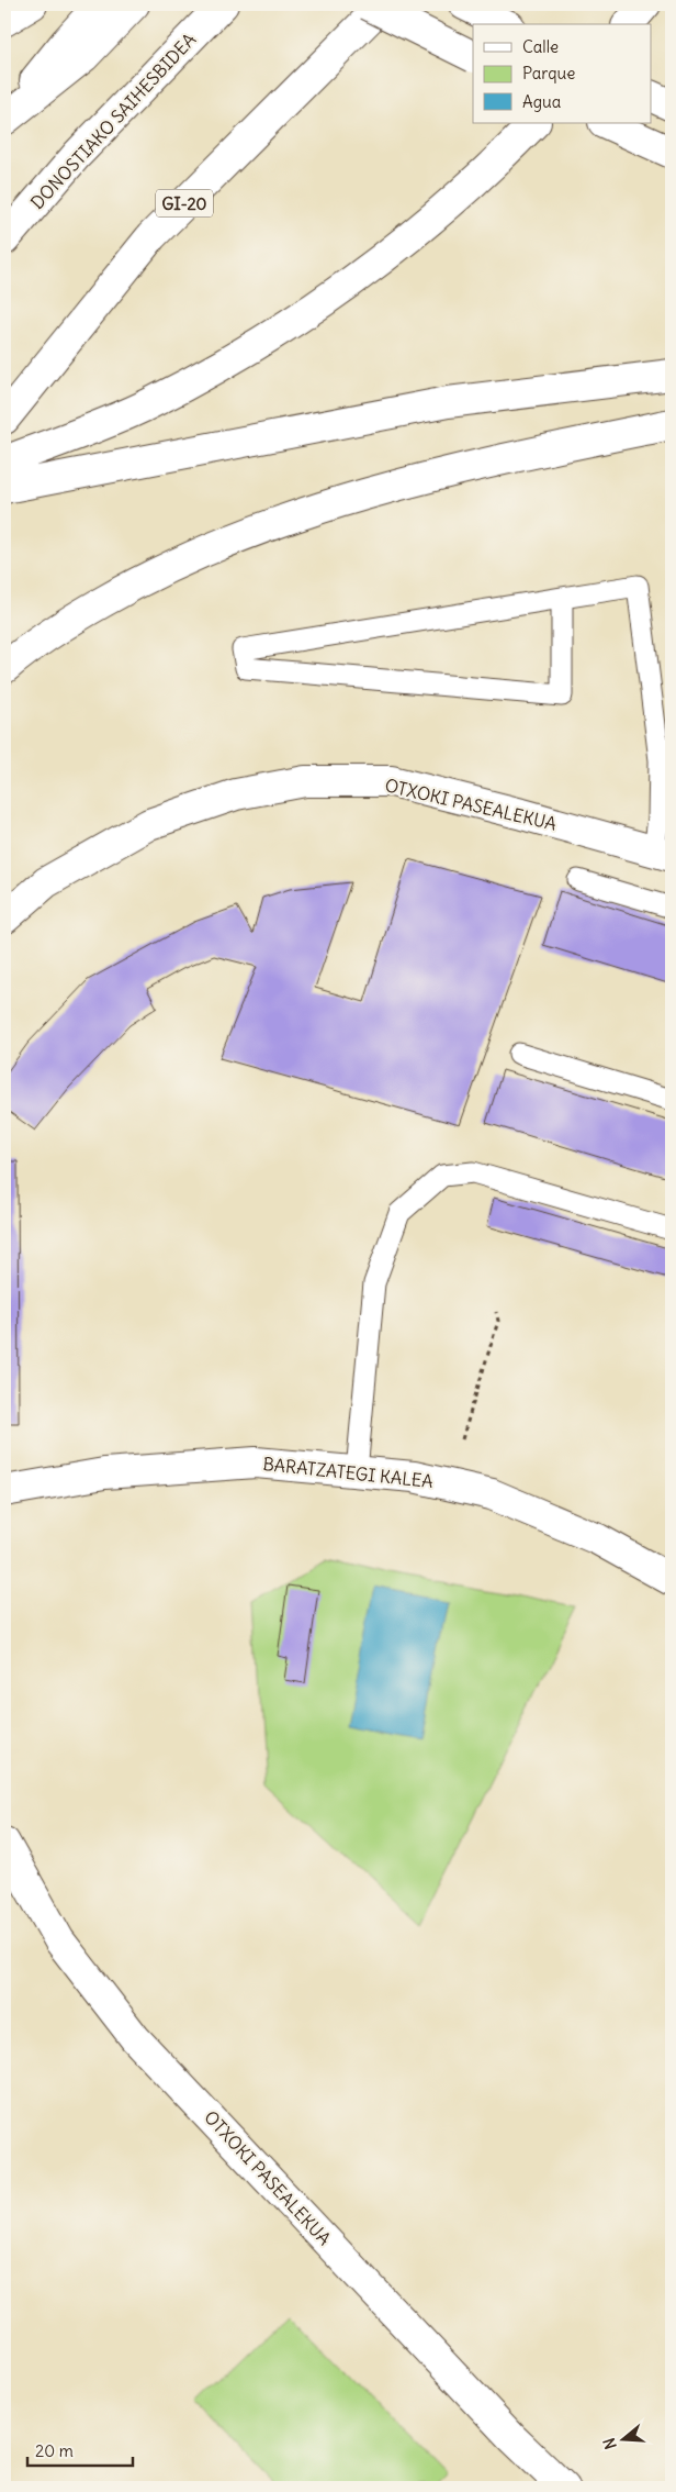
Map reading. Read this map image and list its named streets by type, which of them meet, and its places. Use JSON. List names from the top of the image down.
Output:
{
  "streets": {
    "main road": [
      "DONOSTIAKO SAIHESBIDEA",
      "GI-20",
      "OTXOKI PASEALEKUA",
      "BARATZATEGI KALEA"
    ]
  },
  "legend": ["Calle", "Parque", "Agua"],
  "scale_bar": "20 m",
  "north": "left"
}
